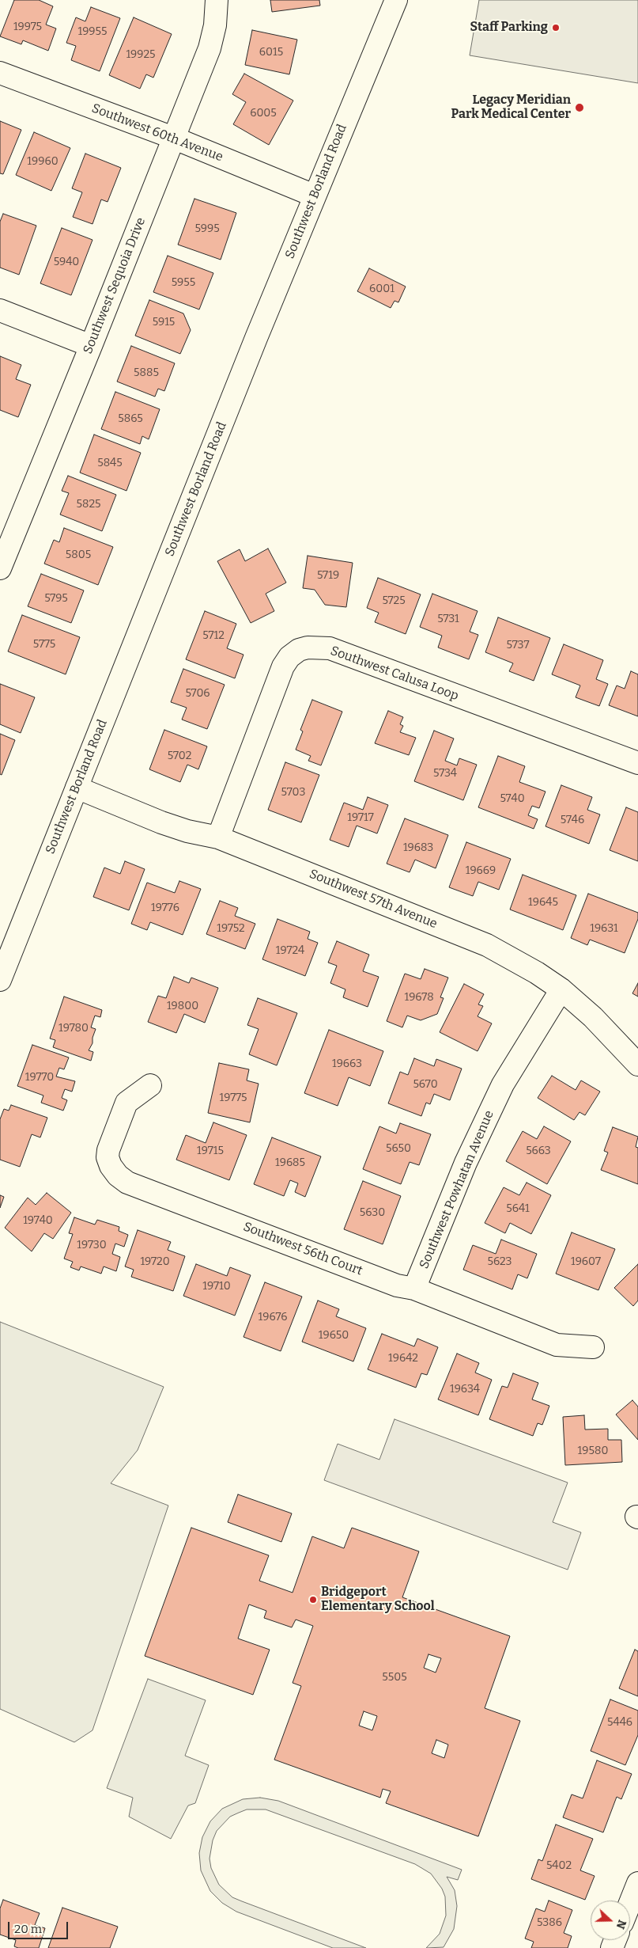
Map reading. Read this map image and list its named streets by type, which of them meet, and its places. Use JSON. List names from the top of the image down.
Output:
{
  "streets": {
    "street": [
      "Southwest 60th Avenue",
      "Southwest Borland Road",
      "Southwest Sequoia Drive",
      "Southwest Calusa Loop",
      "Southwest 57th Avenue",
      "Southwest Powhatan Avenue",
      "Southwest 56th Court"
    ]
  },
  "crossings": [
    ["Southwest 60th Avenue", "Southwest Borland Road"],
    ["Southwest 60th Avenue", "Southwest Sequoia Drive"],
    ["Southwest Borland Road", "Southwest 57th Avenue"],
    ["Southwest Calusa Loop", "Southwest 57th Avenue"],
    ["Southwest 57th Avenue", "Southwest Powhatan Avenue"],
    ["Southwest Powhatan Avenue", "Southwest 56th Court"]
  ],
  "places": ["Staff Parking", "Legacy Meridian Park Medical Center", "Bridgeport Elementary School"],
  "house_numbers": [
    "19975",
    "19955",
    "6015",
    "19925",
    "6005",
    "19960",
    "5995",
    "5940",
    "5955",
    "6001",
    "5915",
    "5885",
    "5865",
    "5845",
    "5825",
    "5805",
    "5719",
    "5795",
    "5725",
    "5731",
    "5712",
    "5775",
    "5737",
    "5706",
    "5702",
    "5734",
    "5703",
    "5740",
    "19717",
    "5746",
    "19683",
    "19669",
    "19645",
    "19776",
    "19752",
    "19631",
    "19724",
    "19678",
    "19800",
    "19780",
    "19663",
    "19770",
    "5670",
    "19775",
    "5650",
    "19715",
    "5663",
    "19685",
    "5641",
    "5630",
    "19740",
    "19730",
    "19720",
    "5623",
    "19607",
    "19710",
    "19676",
    "19650",
    "19642",
    "19634",
    "19580",
    "5505",
    "5446",
    "5402",
    "5386"
  ],
  "scale_bar": "20 m",
  "north": "right"
}
